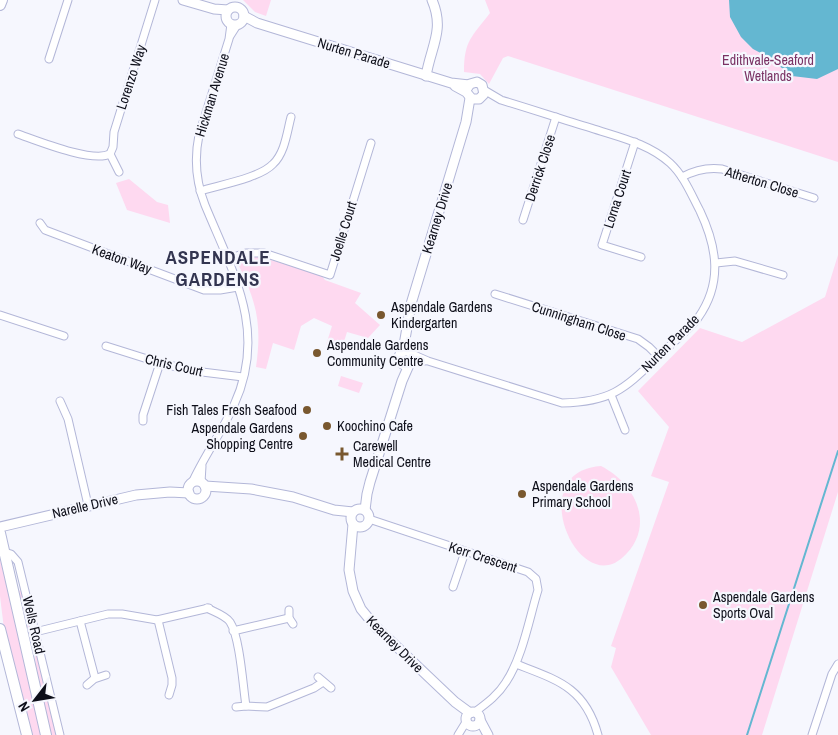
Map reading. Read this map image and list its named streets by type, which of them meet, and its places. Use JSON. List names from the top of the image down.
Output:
{
  "streets": {
    "main road": ["Wells Road"],
    "street": [
      "Nurten Parade",
      "Lorenzo Way",
      "Hickman Avenue",
      "Derrick Close",
      "Atherton Close",
      "Lorna Court",
      "Kearney Drive",
      "Joelle Court",
      "Keaton Way",
      "Cunningham Close",
      "Chris Court",
      "Narelle Drive",
      "Kerr Crescent"
    ]
  },
  "crossings": [
    ["Nurten Parade", "Hickman Avenue"],
    ["Nurten Parade", "Derrick Close"],
    ["Nurten Parade", "Atherton Close"],
    ["Nurten Parade", "Lorna Court"],
    ["Nurten Parade", "Kearney Drive"],
    ["Nurten Parade", "Cunningham Close"],
    ["Hickman Avenue", "Joelle Court"],
    ["Hickman Avenue", "Keaton Way"],
    ["Hickman Avenue", "Chris Court"],
    ["Hickman Avenue", "Narelle Drive"],
    ["Kearney Drive", "Narelle Drive"],
    ["Kearney Drive", "Kerr Crescent"],
    ["Narelle Drive", "Kerr Crescent"]
  ],
  "districts": ["ASPENDALE GARDENS"],
  "parks": ["Edithvale-Seaford Wetlands"],
  "places": {
    "other": [
      "Aspendale Gardens Kindergarten",
      "Aspendale Gardens Community Centre",
      "Fish Tales Fresh Seafood",
      "Koochino Cafe",
      "Aspendale Gardens Shopping Centre",
      "Aspendale Gardens Primary School",
      "Aspendale Gardens Sports Oval"
    ],
    "health": ["Carewell Medical Centre"]
  },
  "north": "bottom left"
}
